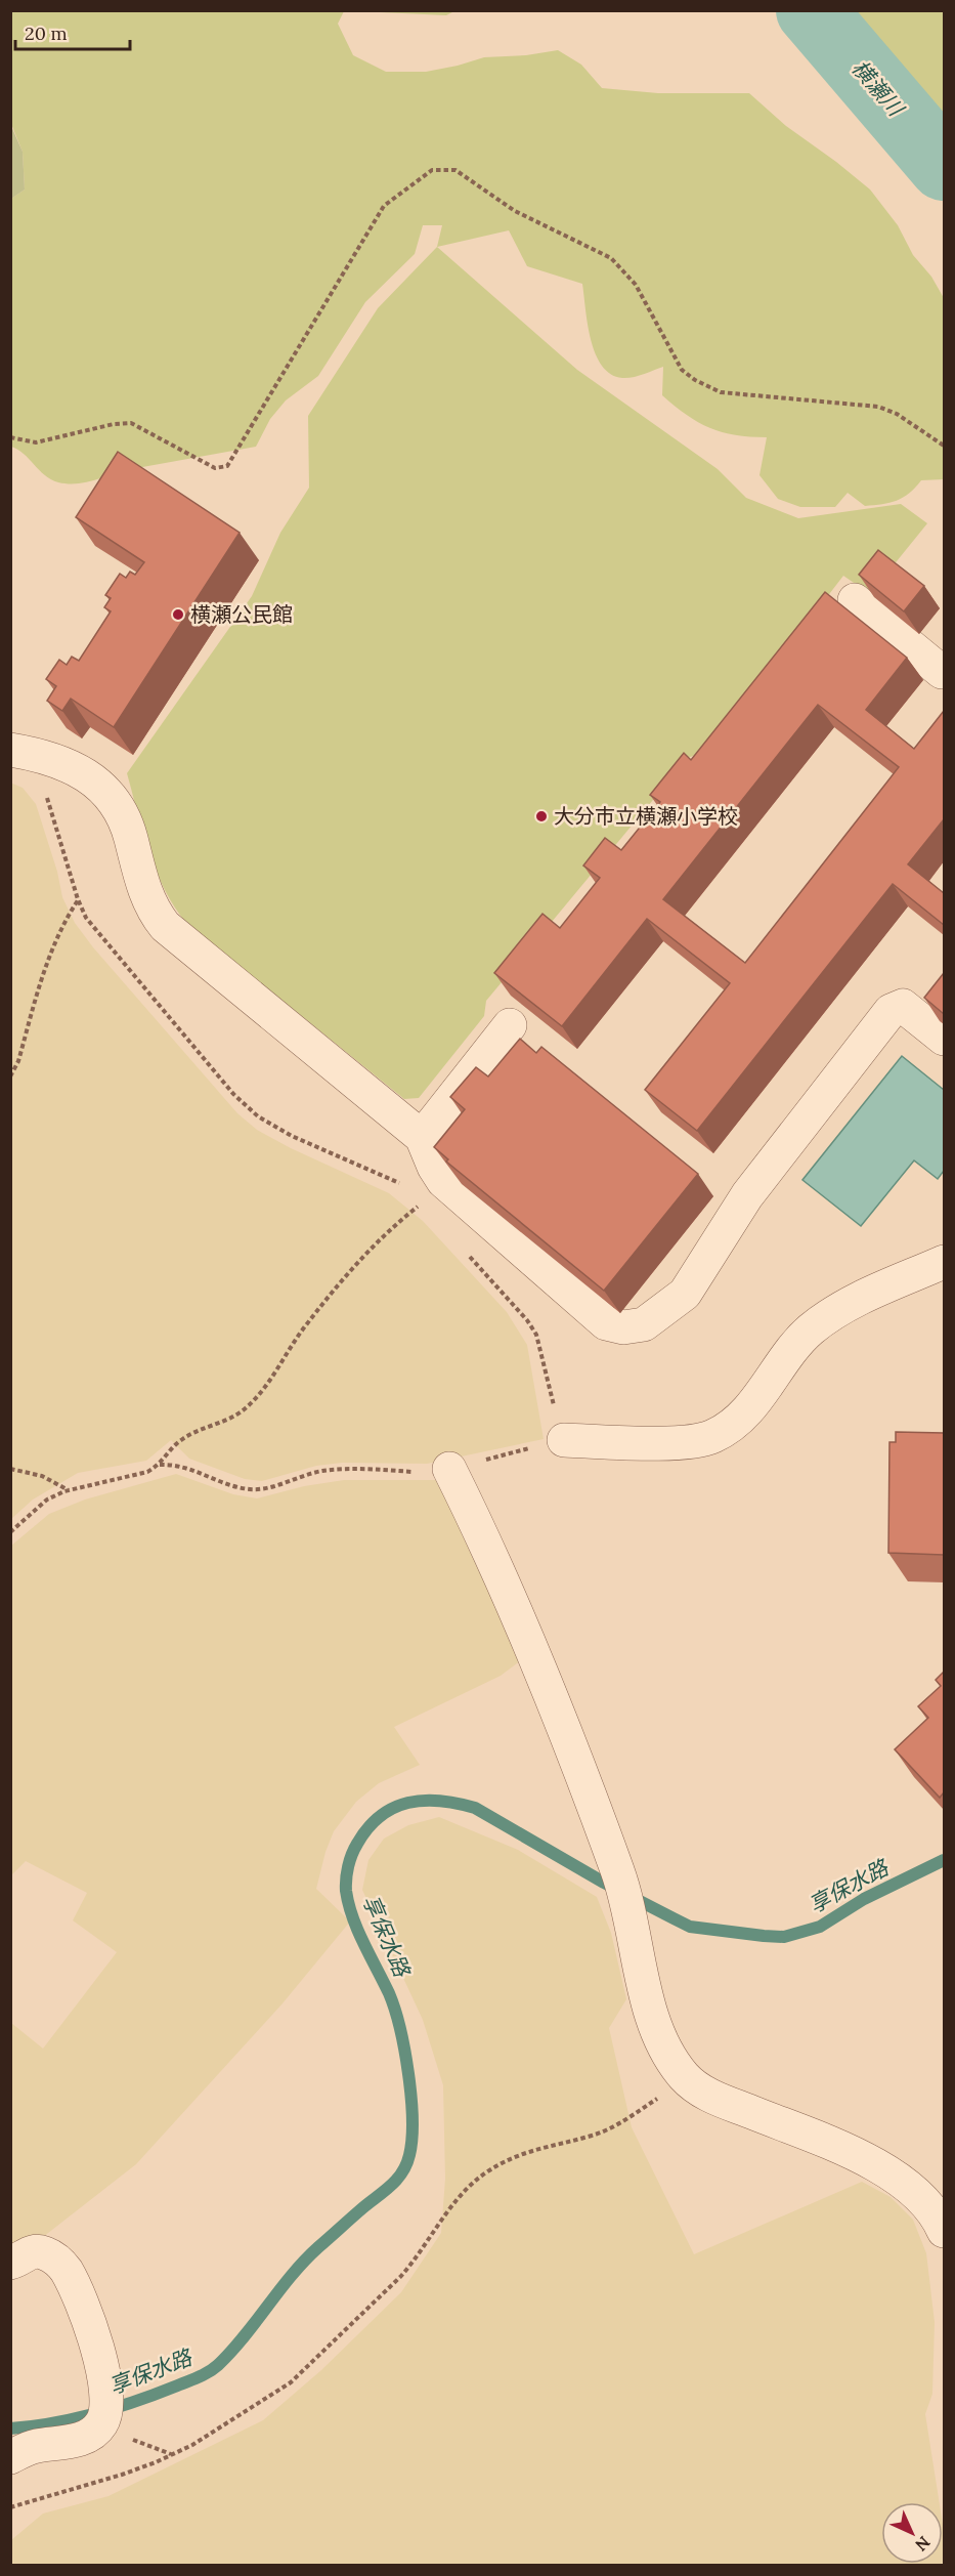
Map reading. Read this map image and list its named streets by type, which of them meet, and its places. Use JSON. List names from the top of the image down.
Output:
{
  "water": ["横瀬川", "享保水路"],
  "places": ["横瀬公民館", "大分市立横瀬小学校"],
  "scale_bar": "20 m",
  "north": "bottom right"
}
